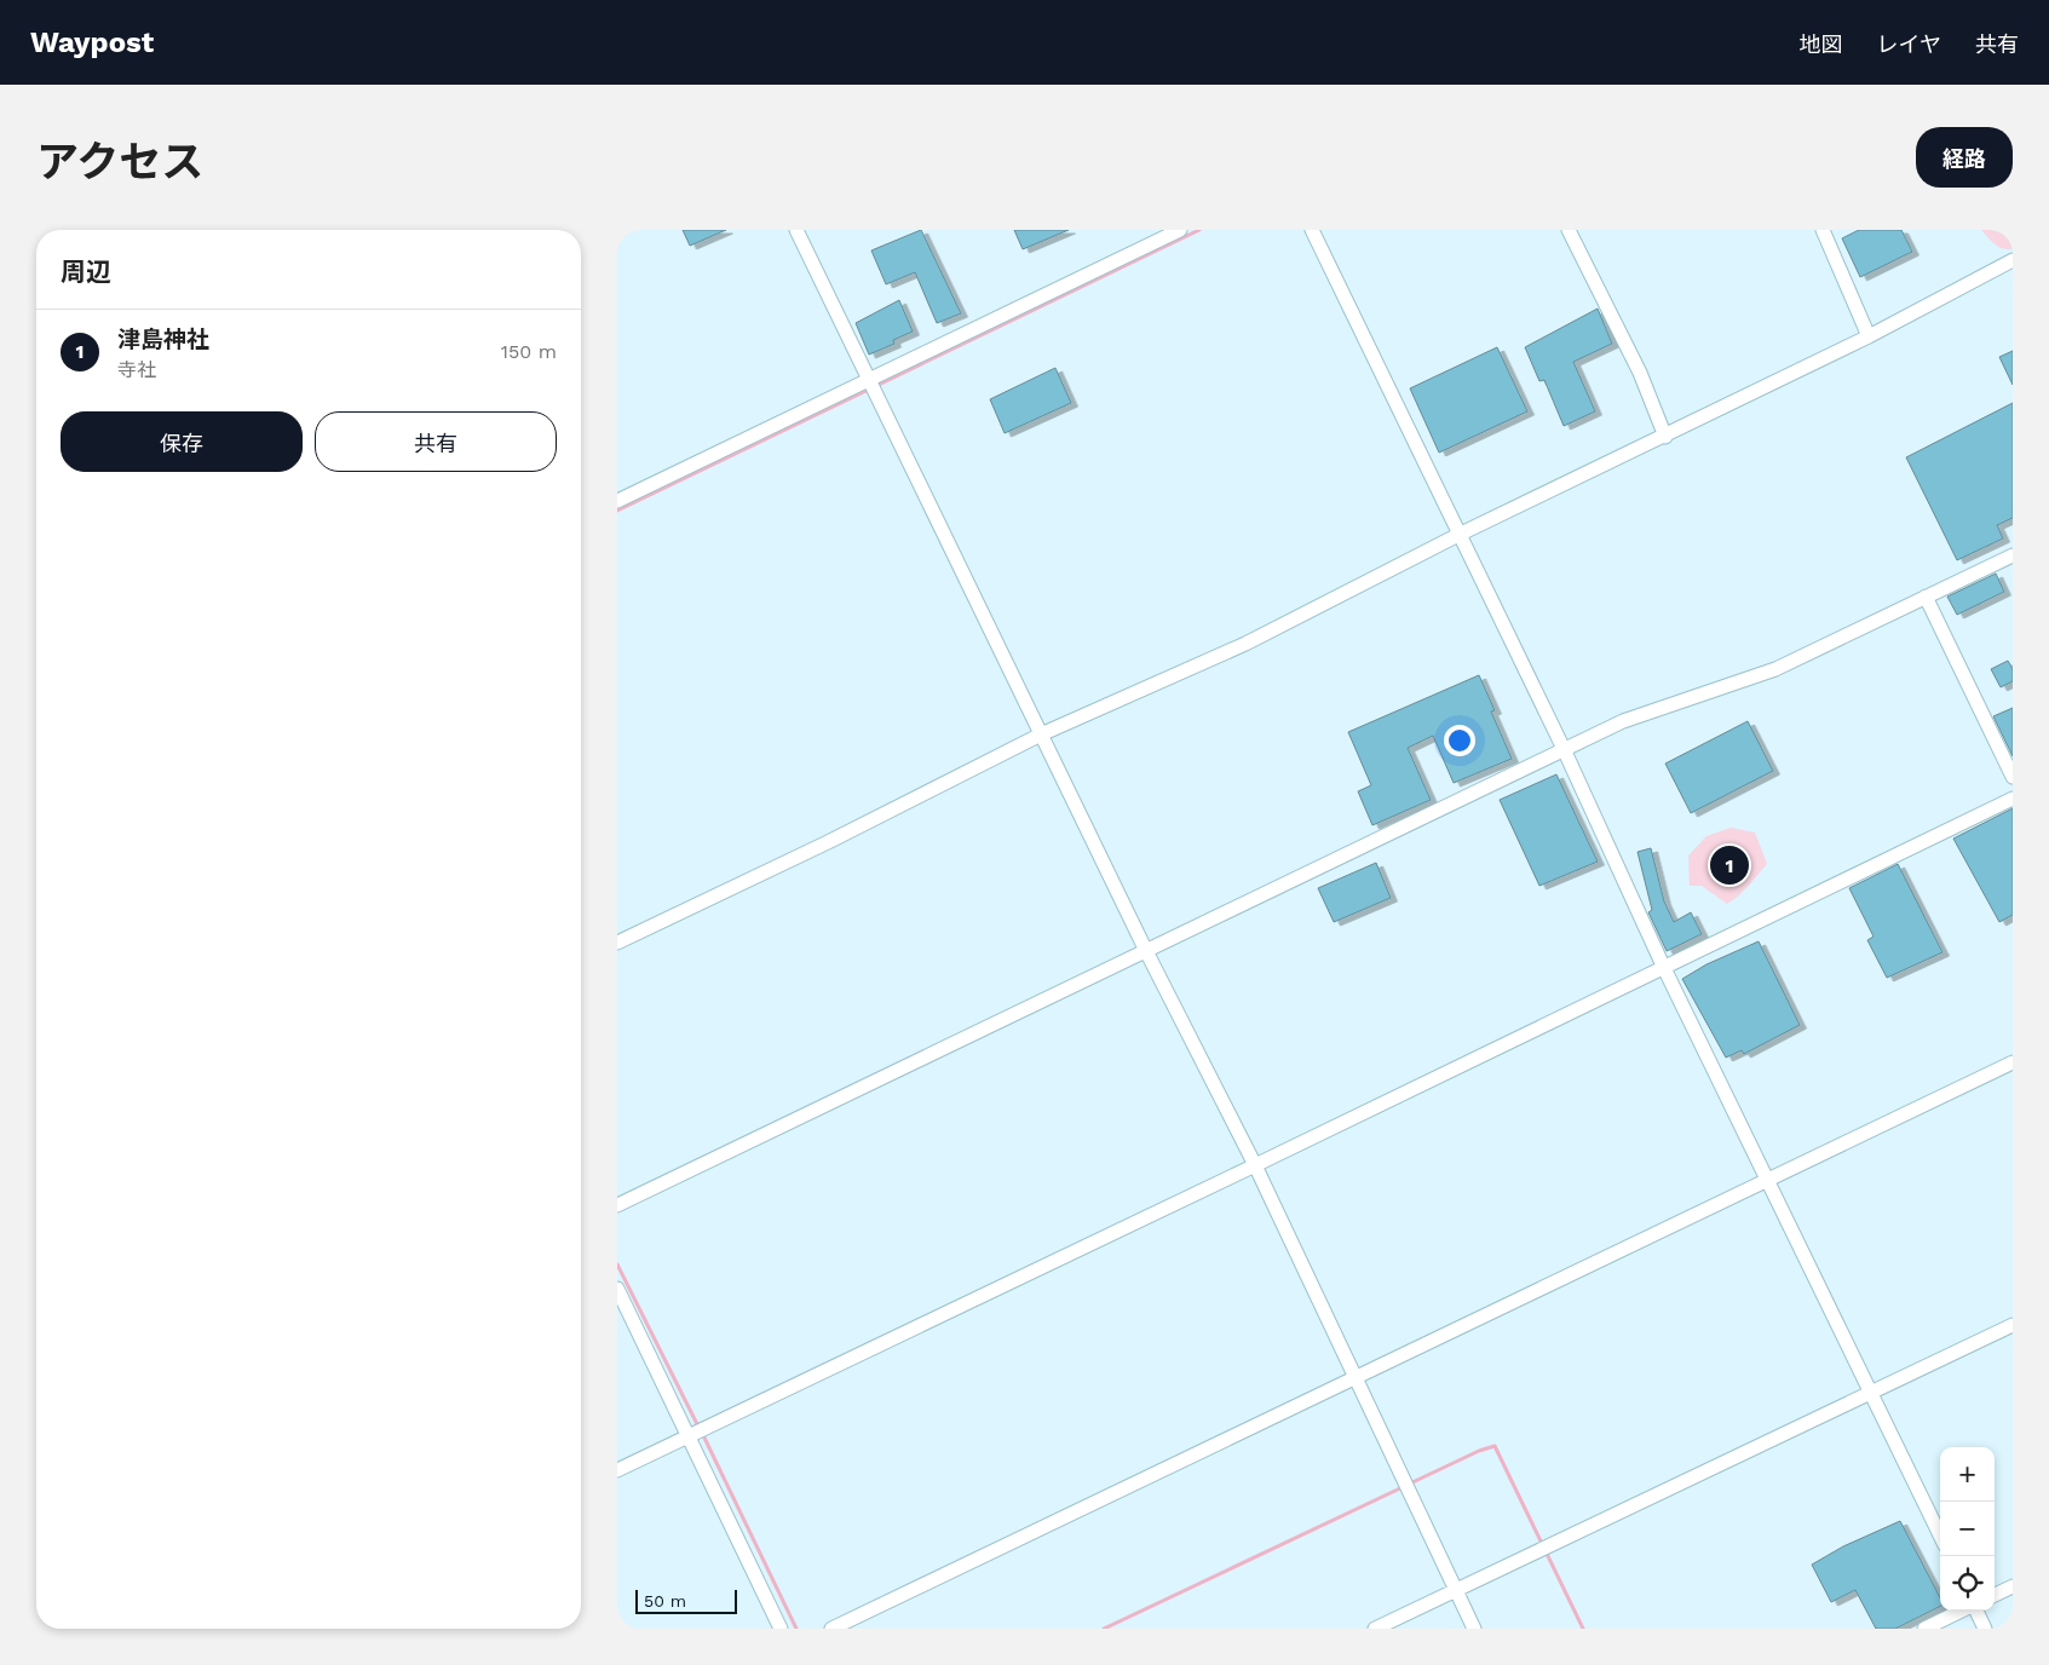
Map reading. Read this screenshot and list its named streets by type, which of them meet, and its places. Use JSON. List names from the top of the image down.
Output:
{
  "scale_bar": "50 m",
  "page": {
    "header": "Waypost",
    "nav": ["地図", "レイヤ", "共有"],
    "title": "アクセス",
    "buttons": [
      "経路",
      ["保存", "共有"]
    ],
    "heading": "周辺",
    "list": [
      {
        "mark": "1",
        "name": "津島神社",
        "note": "寺社",
        "value": "150 m"
      }
    ],
    "pins": "1",
    "map_buttons": ["+", "−"],
    "scale": "50 m"
  }
}
